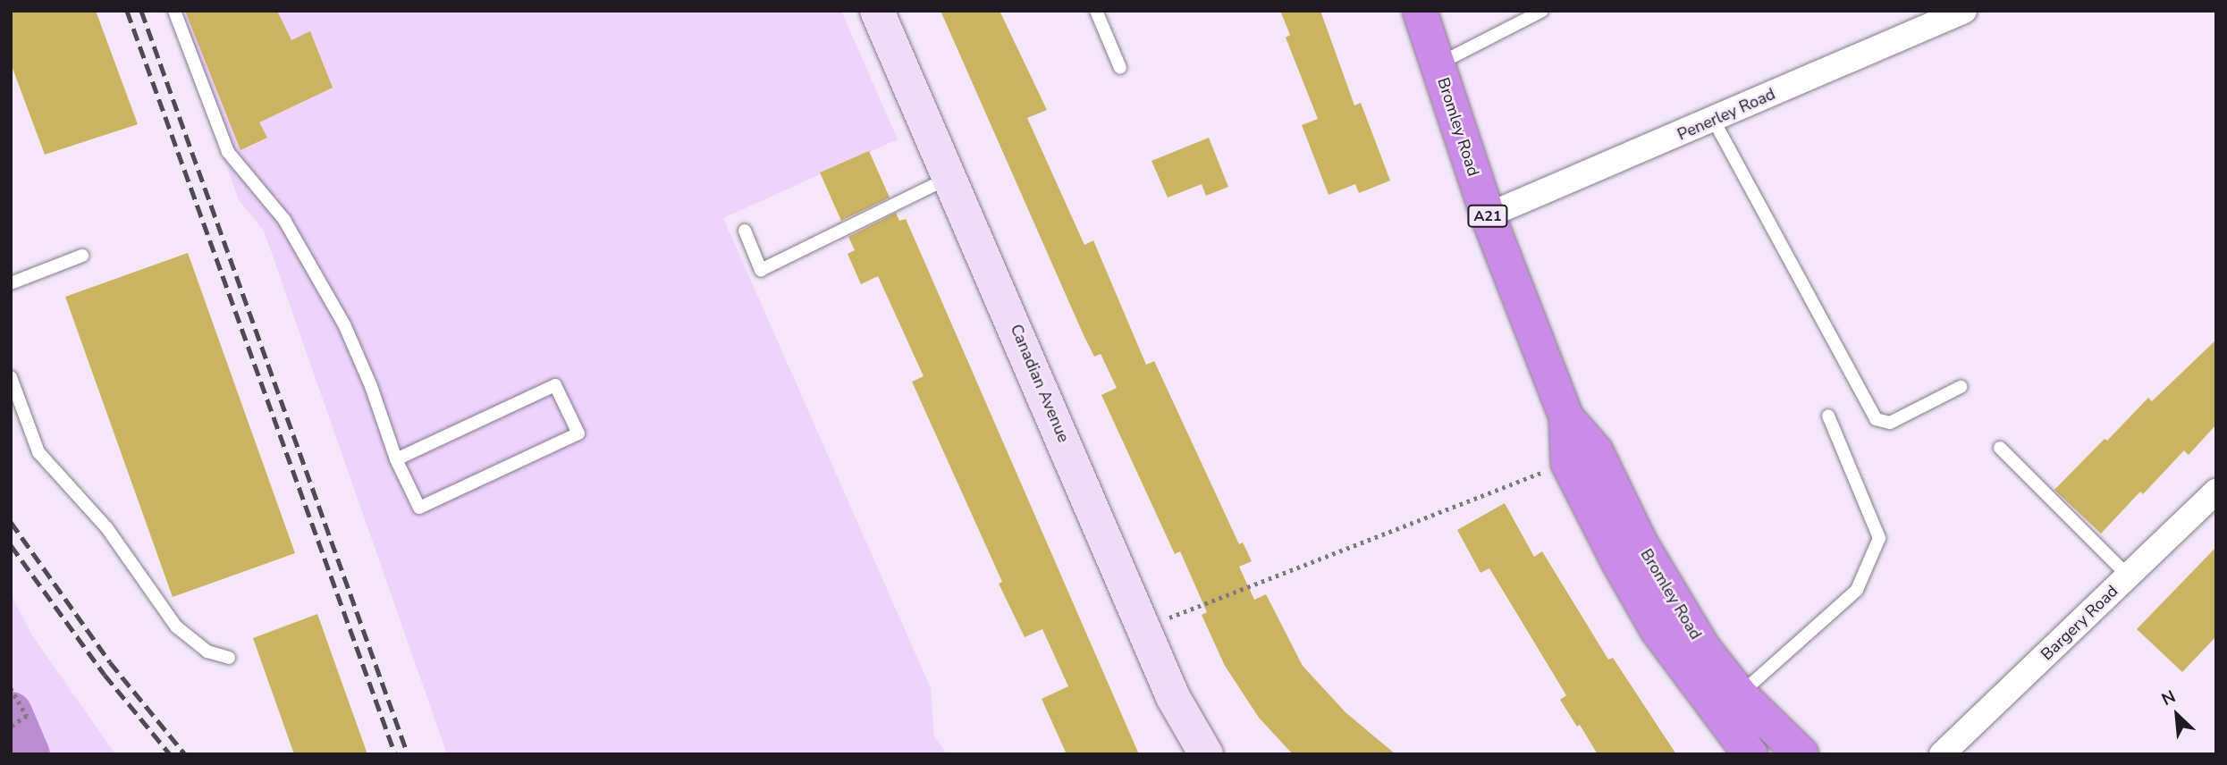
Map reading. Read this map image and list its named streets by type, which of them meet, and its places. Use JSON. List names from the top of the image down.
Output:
{
  "streets": {
    "highway": ["Bromley Road", "A21"],
    "street": ["Penerley Road", "Canadian Avenue", "Bargery Road"]
  },
  "crossings": [
    ["Penerley Road", "Bromley Road"]
  ],
  "north": "top left"
}
